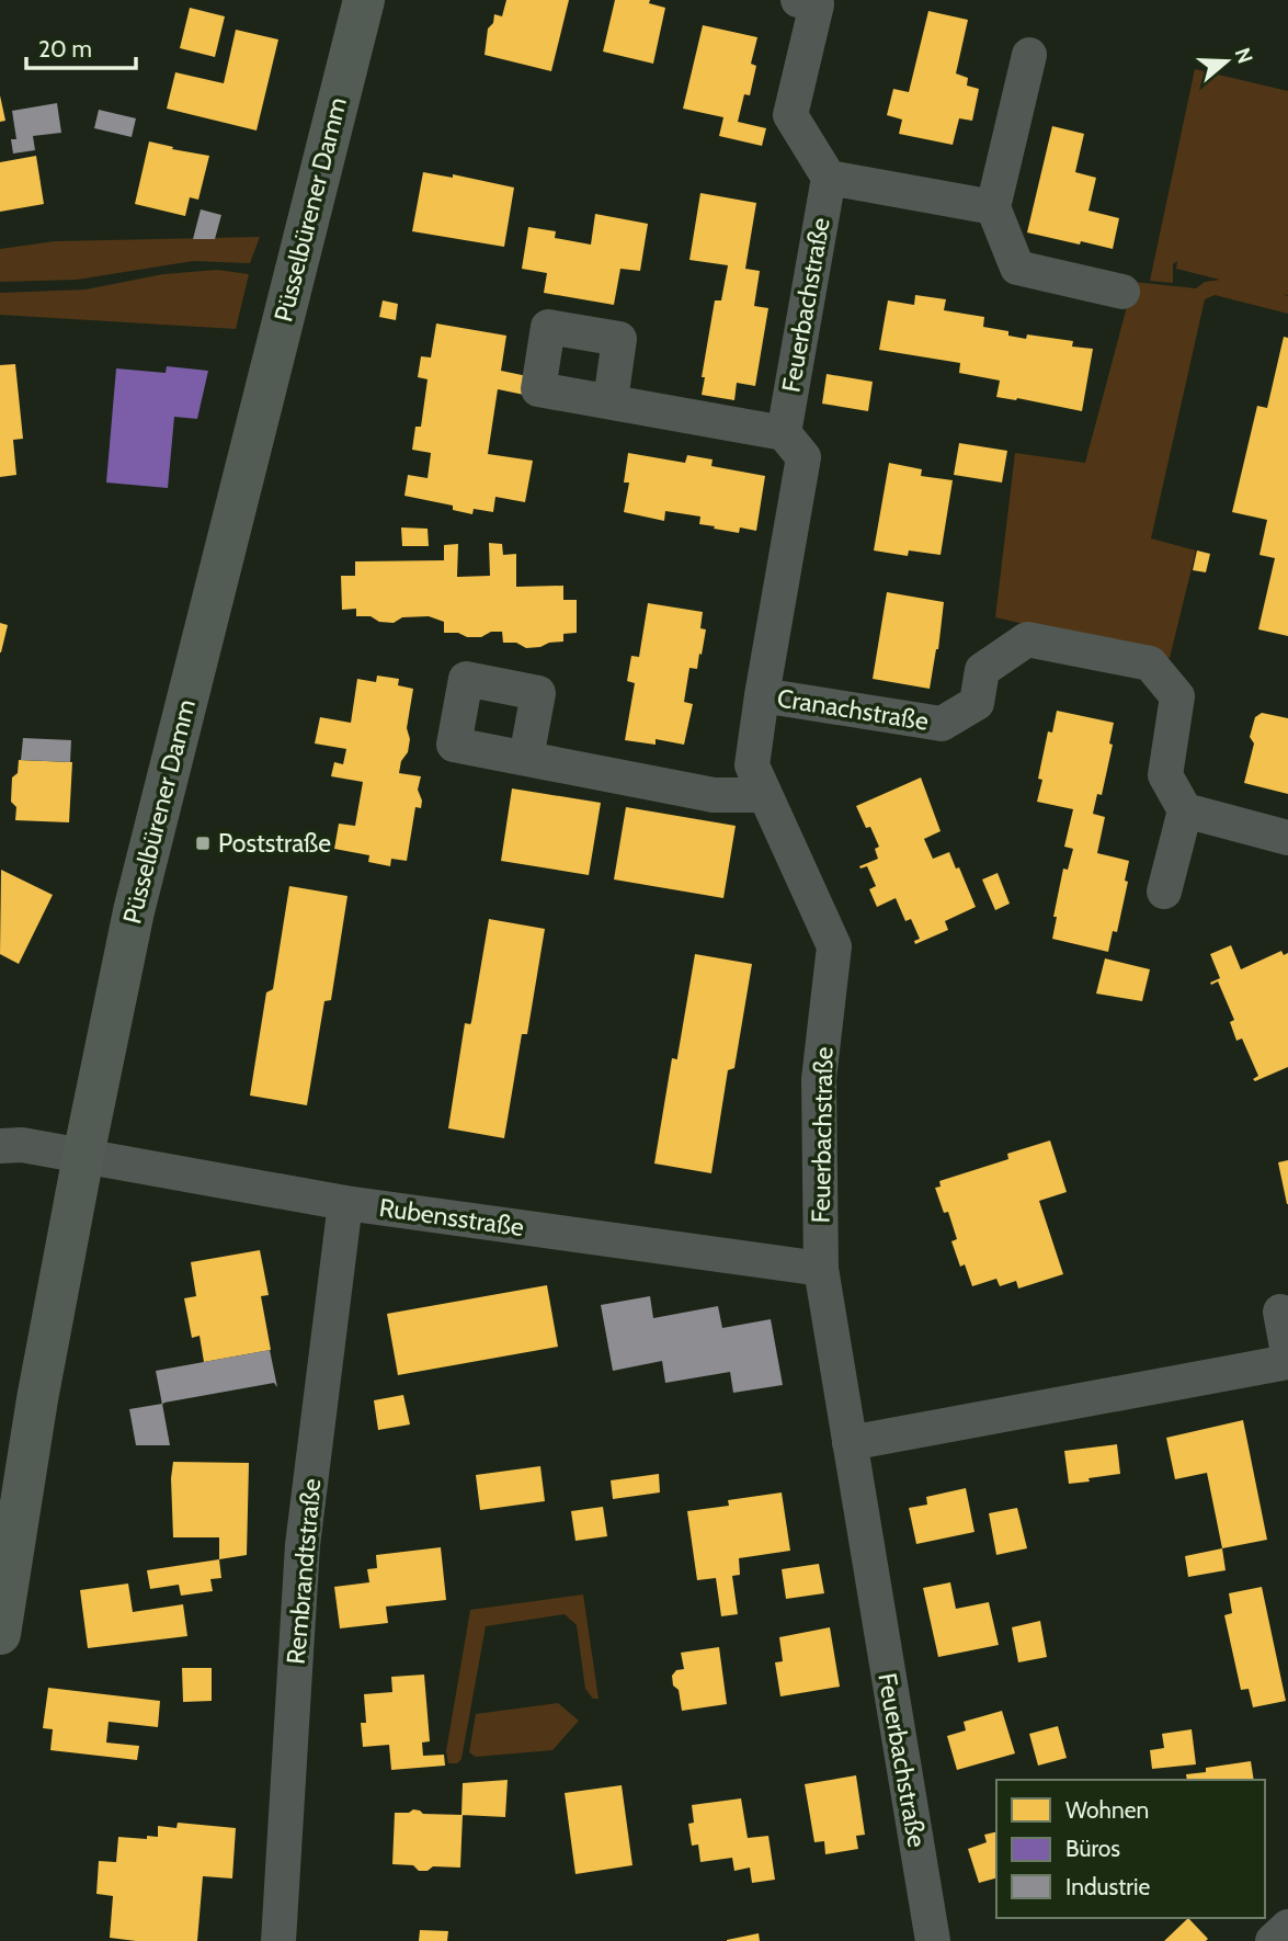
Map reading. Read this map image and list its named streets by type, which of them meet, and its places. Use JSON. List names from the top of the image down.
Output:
{
  "streets": {
    "main road": ["Püsselbürener Damm"],
    "street": [
      "Feuerbachstraße",
      "Cranachstraße",
      "Rubensstraße",
      "Rembrandtstraße"
    ]
  },
  "crossings": [
    ["Püsselbürener Damm", "Rubensstraße"],
    ["Feuerbachstraße", "Cranachstraße"],
    ["Feuerbachstraße", "Rubensstraße"],
    ["Rubensstraße", "Rembrandtstraße"]
  ],
  "places": {
    "transit": ["Poststraße"]
  },
  "legend": ["Wohnen", "Büros", "Industrie"],
  "scale_bar": "20 m",
  "north": "right"
}
